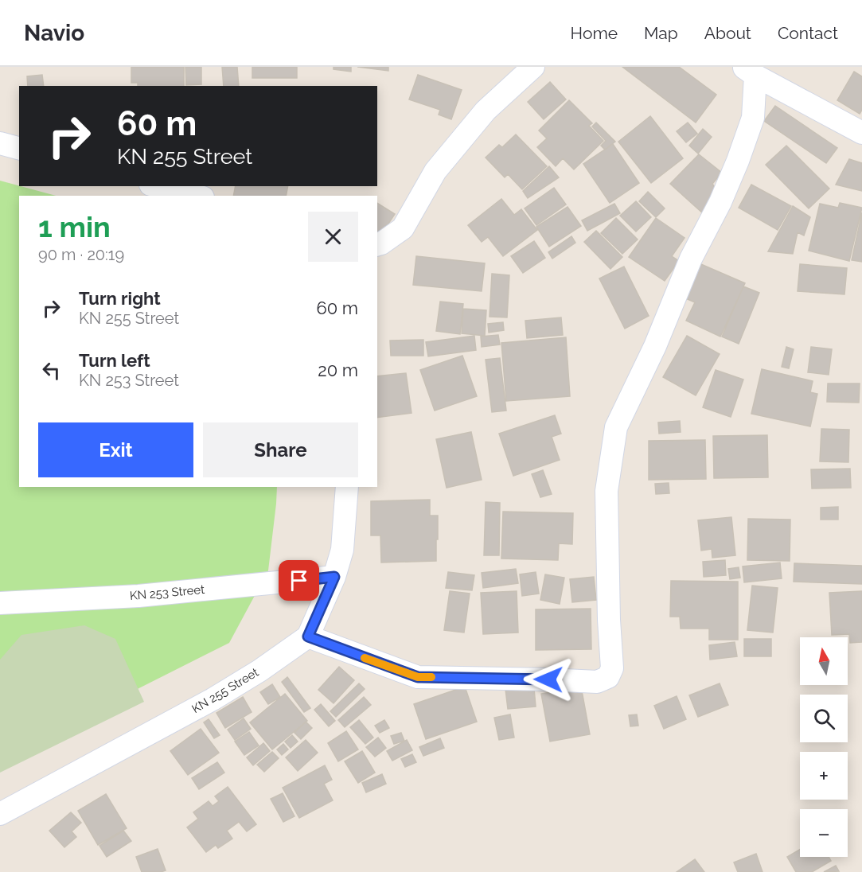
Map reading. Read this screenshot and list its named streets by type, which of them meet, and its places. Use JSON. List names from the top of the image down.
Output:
{
  "streets": {
    "street": ["KN 253 Street", "KN 255 Street"]
  },
  "north": "top",
  "page": {
    "header": "Navio",
    "nav": [
      "Home",
      "Map",
      "About",
      "Contact"
    ],
    "turn": ["60 m", "KN 255 Street"],
    "heading": ["1 min", "90 m · 20:19"],
    "list": [
      {
        "name": "Turn right",
        "note": "KN 255 Street",
        "value": "60 m"
      },
      {
        "name": "Turn left",
        "note": "KN 253 Street",
        "value": "20 m"
      }
    ],
    "buttons": ["Exit", "Share"],
    "map_buttons": ["+", "−"]
  }
}
